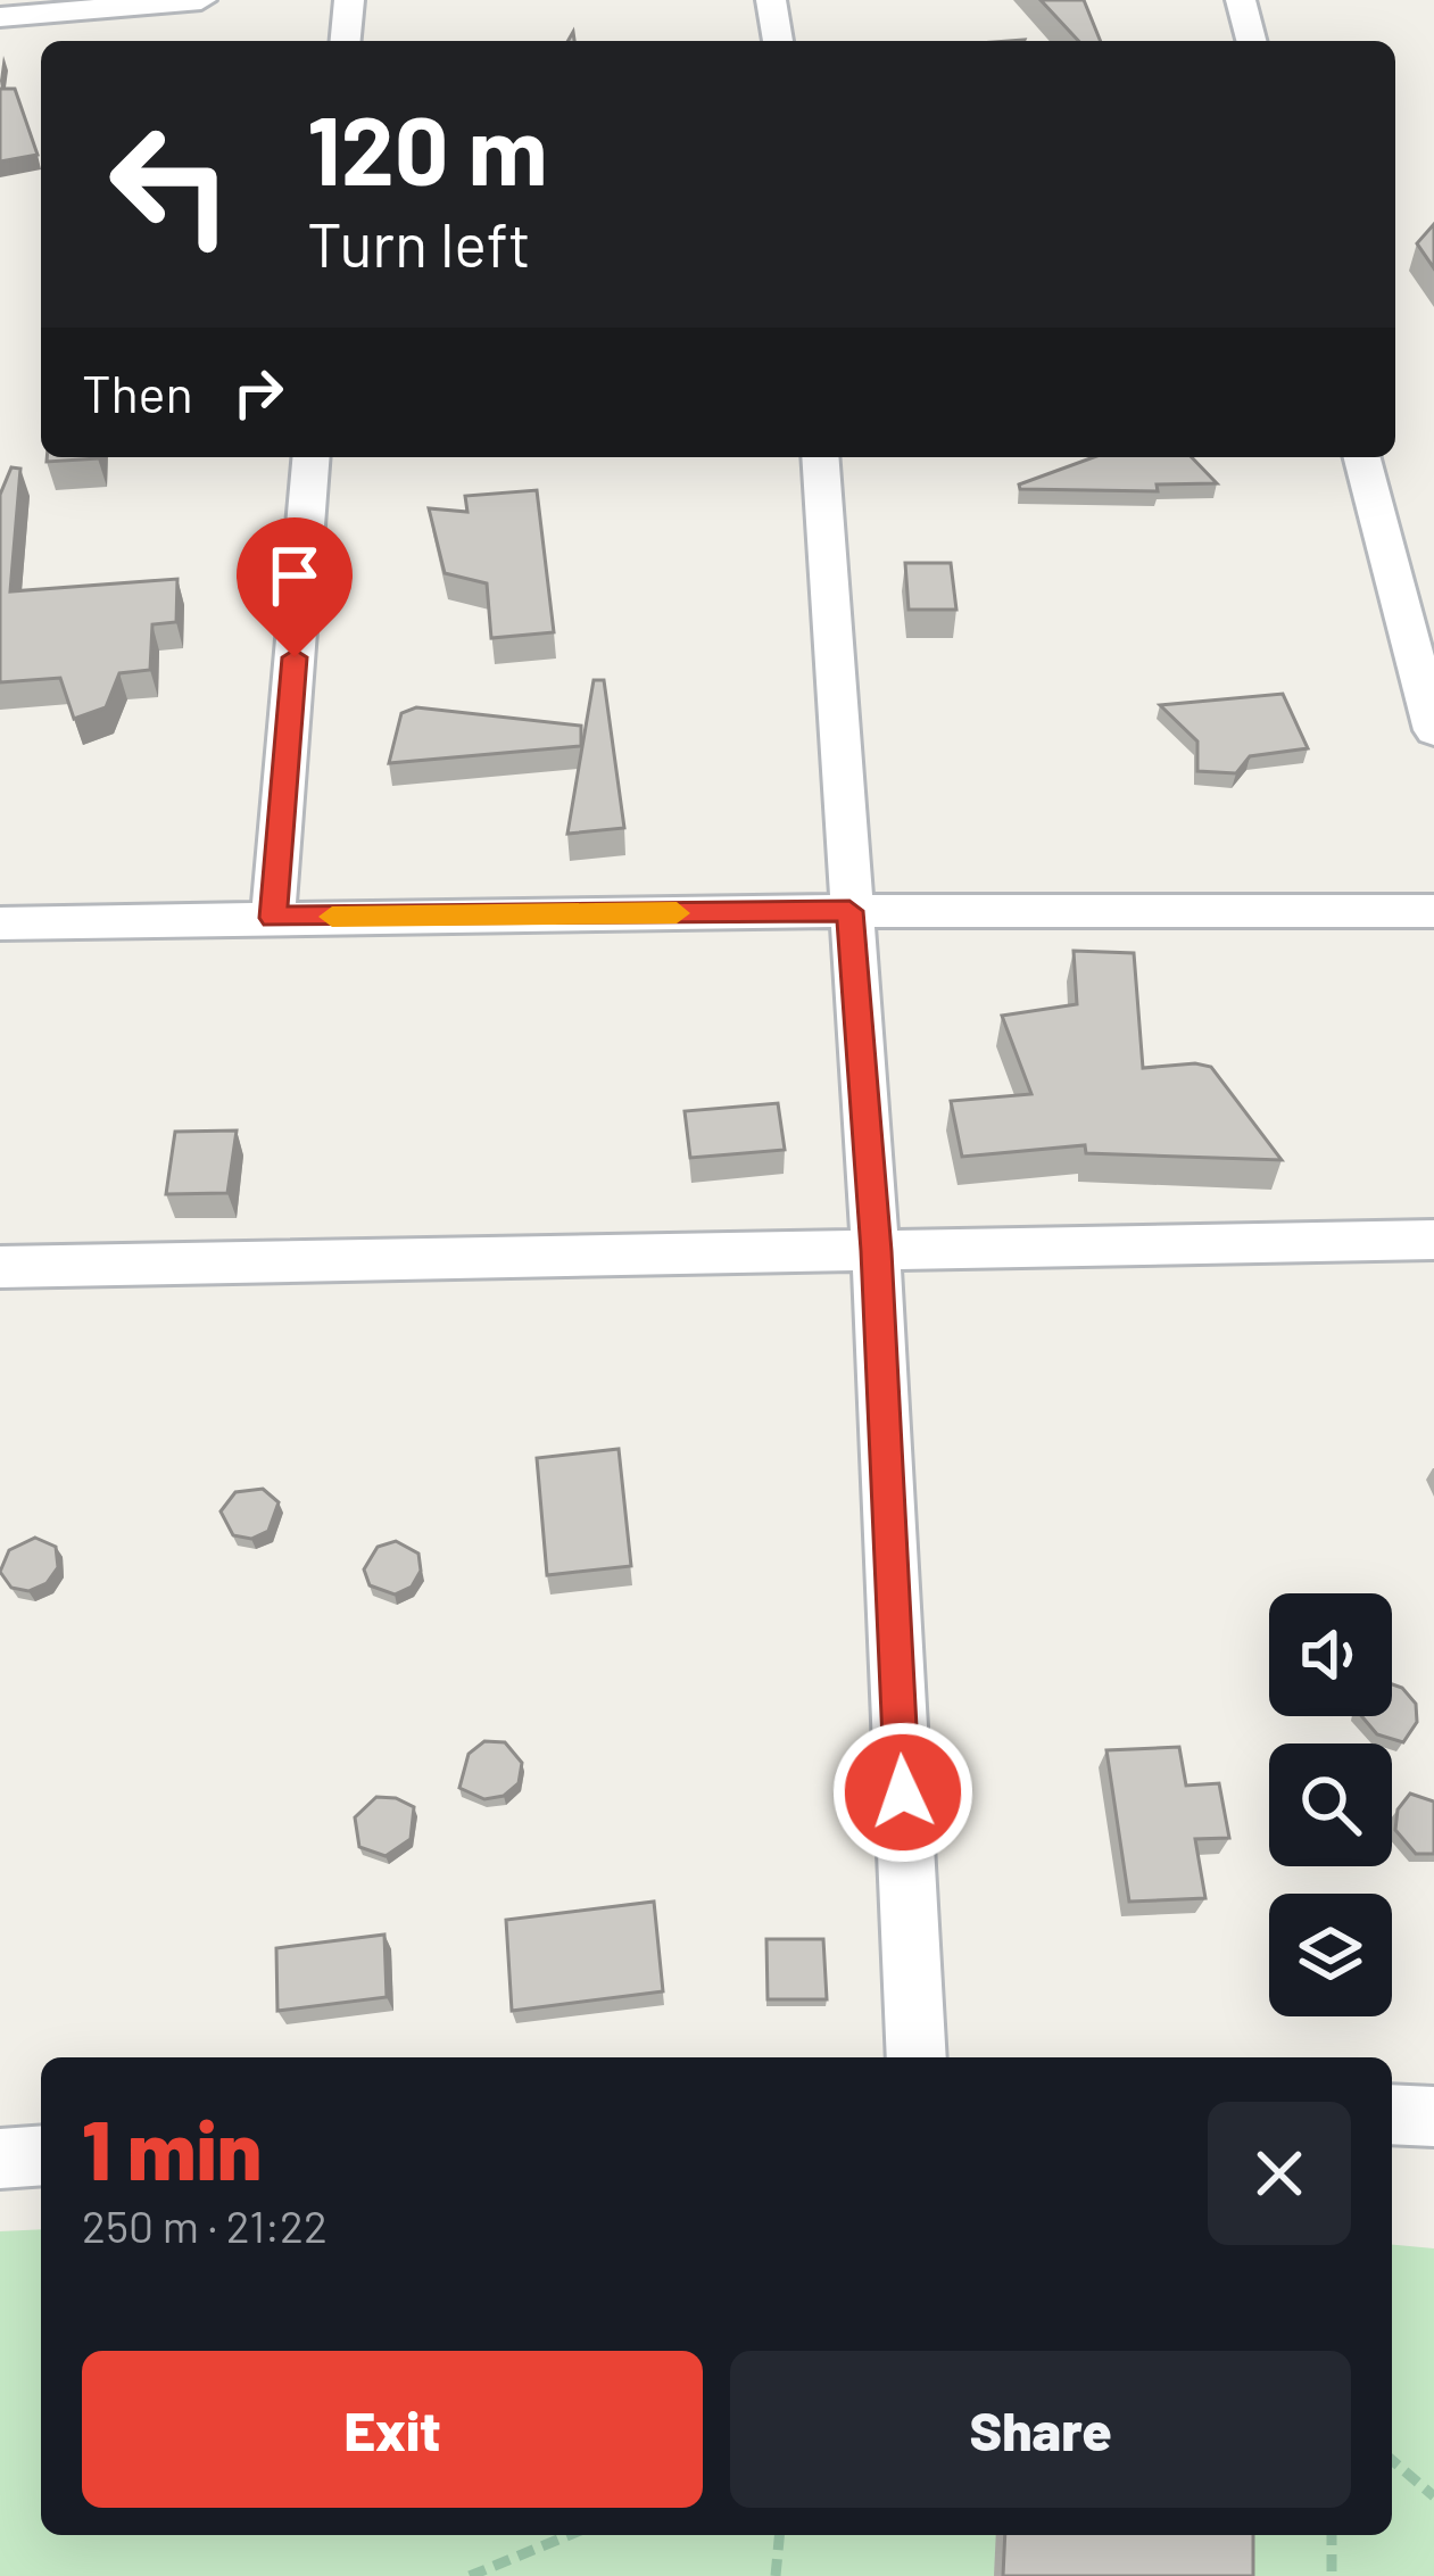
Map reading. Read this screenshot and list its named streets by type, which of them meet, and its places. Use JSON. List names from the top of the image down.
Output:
{
  "page": {
    "turn": ["120 m", "Turn left"],
    "then": "Then",
    "heading": ["1 min", "250 m · 21:22"],
    "buttons": ["Exit", "Share"]
  }
}
